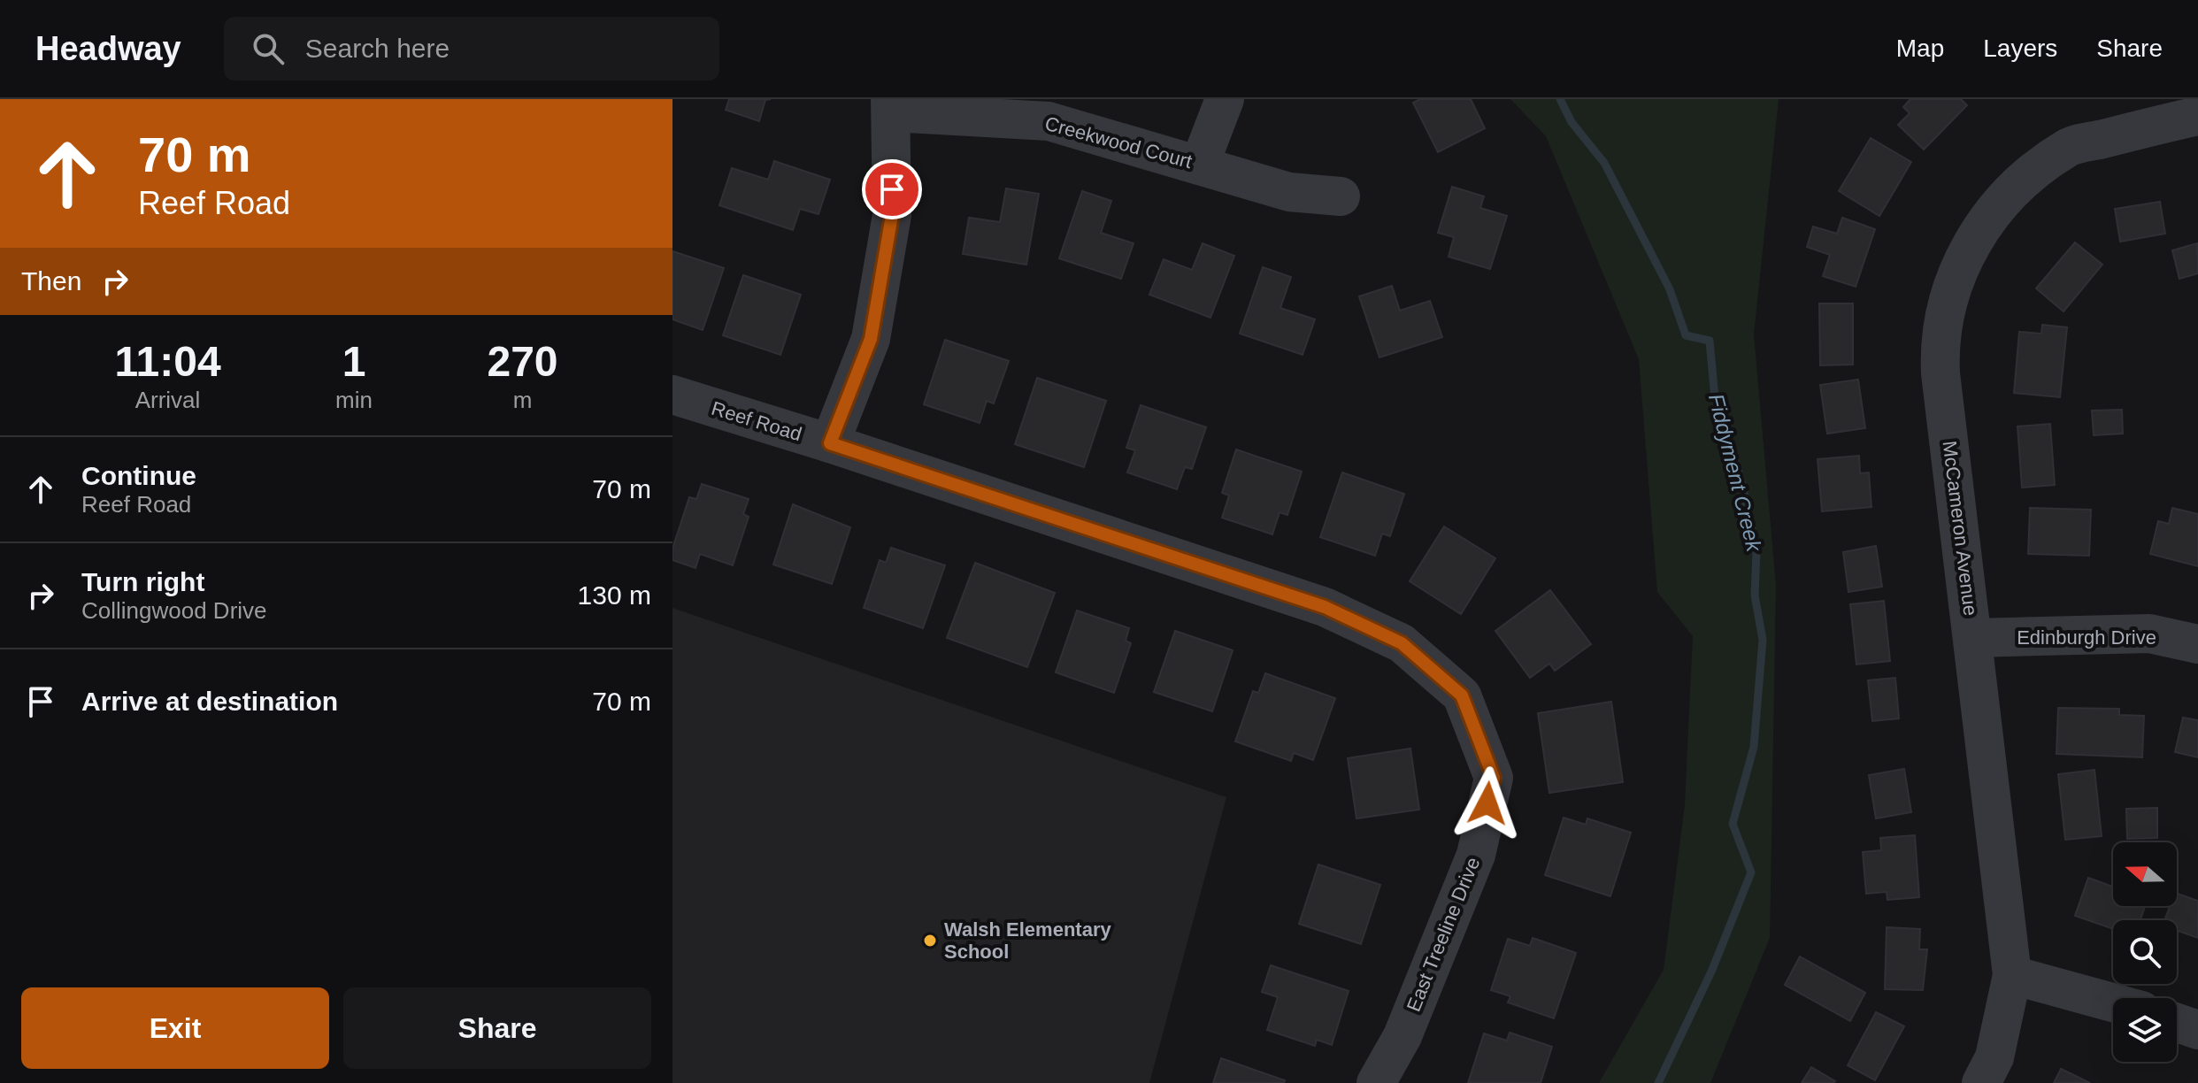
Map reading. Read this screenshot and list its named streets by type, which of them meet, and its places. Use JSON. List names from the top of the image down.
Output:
{
  "streets": {
    "street": [
      "Creekwood Court",
      "Reef Road",
      "McCameron Avenue",
      "Edinburgh Drive",
      "East Treeline Drive"
    ]
  },
  "crossings": [
    ["Reef Road", "East Treeline Drive"],
    ["McCameron Avenue", "Edinburgh Drive"]
  ],
  "water": ["Fiddyment Creek"],
  "places": ["Walsh Elementary School"],
  "north": "left",
  "page": {
    "header": "Headway",
    "search": "Search here",
    "nav": ["Map", "Layers", "Share"],
    "turn": ["70 m", "Reef Road"],
    "then": "Then",
    "eta": [
      "11:04",
      "Arrival",
      "1",
      "min",
      "270",
      "m"
    ],
    "list": [
      {
        "name": "Continue",
        "note": "Reef Road",
        "value": "70 m"
      },
      {
        "name": "Turn right",
        "note": "Collingwood Drive",
        "value": "130 m"
      },
      {
        "name": "Arrive at destination",
        "value": "70 m"
      }
    ],
    "buttons": ["Exit", "Share"]
  }
}
